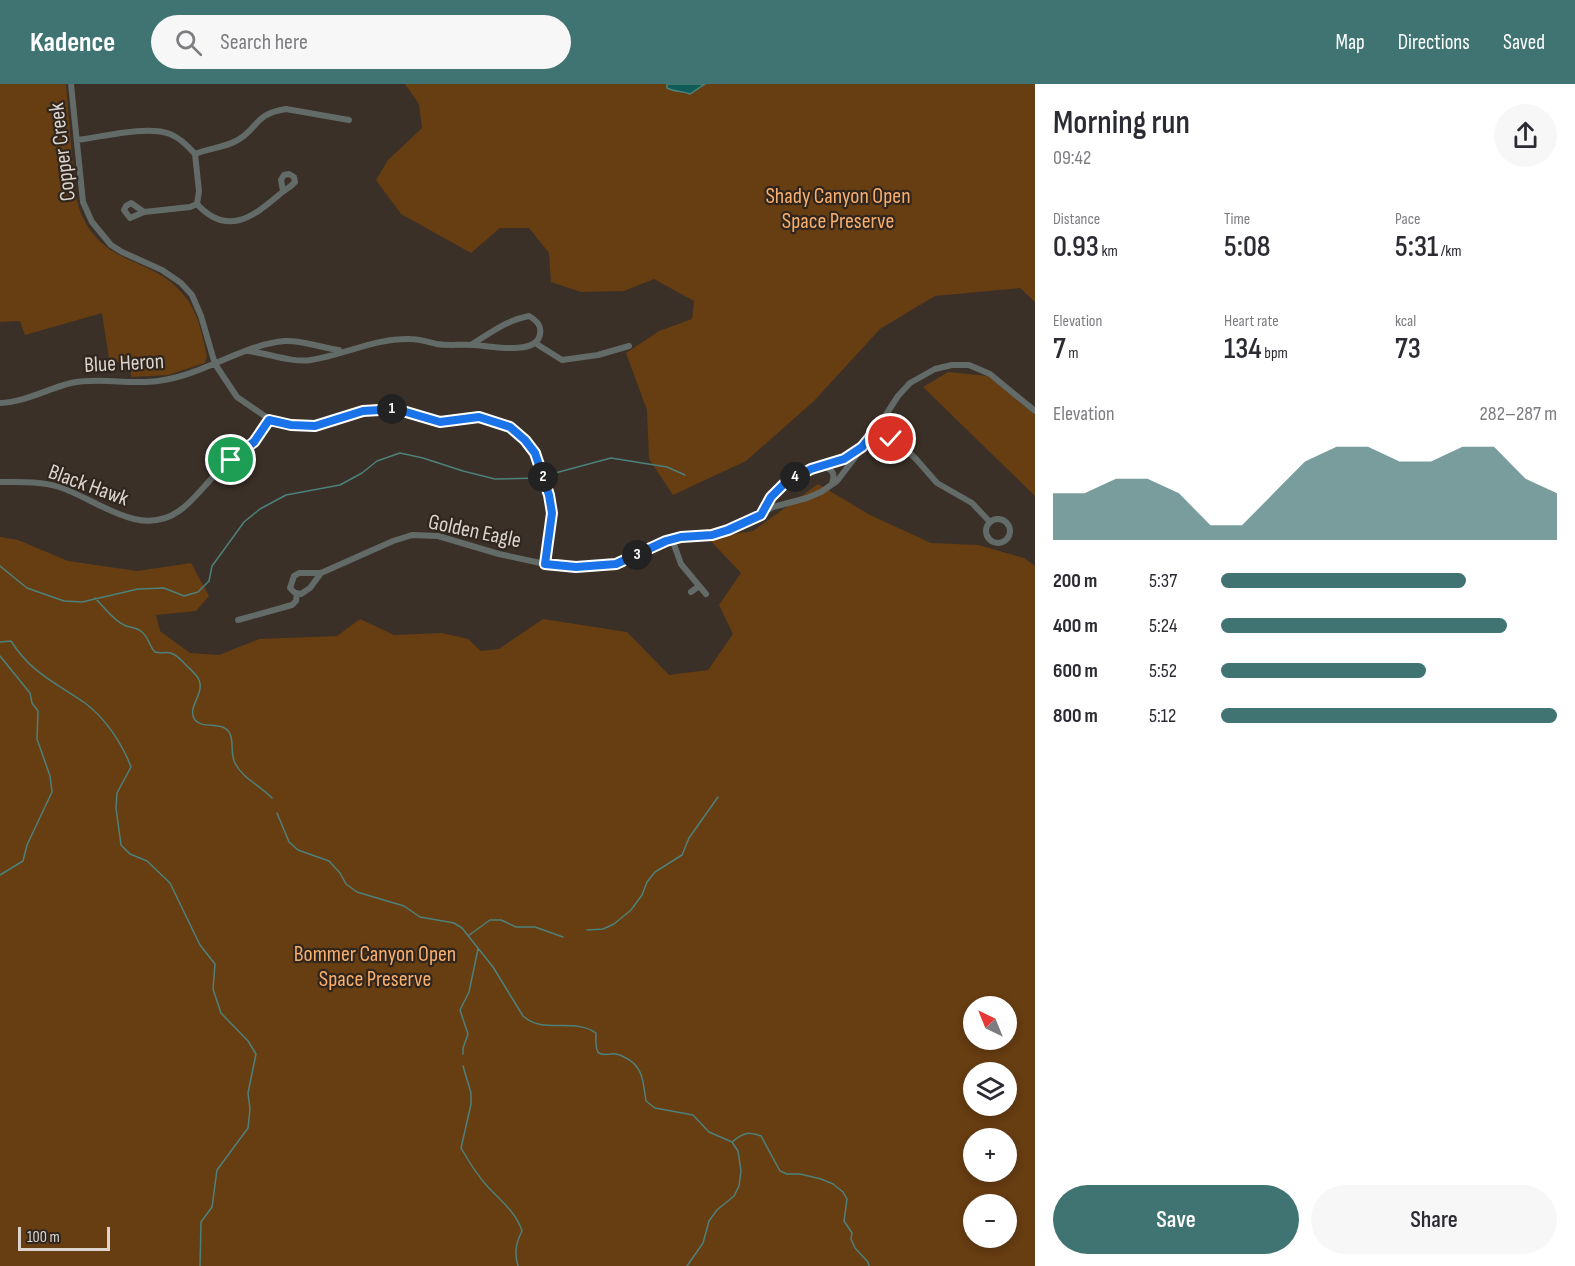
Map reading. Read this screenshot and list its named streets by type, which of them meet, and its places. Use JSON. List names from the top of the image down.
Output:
{
  "streets": {
    "street": [
      "Copper Creek",
      "Blue Heron",
      "Black Hawk",
      "Golden Eagle"
    ]
  },
  "crossings": [
    ["Copper Creek", "Blue Heron"],
    ["Copper Creek", "Black Hawk"],
    ["Copper Creek", "Golden Eagle"]
  ],
  "parks": ["Shady Canyon Open Space Preserve", "Bommer Canyon Open Space Preserve"],
  "scale_bar": "100 m",
  "north": "top left",
  "page": {
    "header": "Kadence",
    "search": "Search here",
    "nav": ["Map", "Directions", "Saved"],
    "heading": ["Morning run", "09:42"],
    "stats": [
      ["Distance", "0.93 km"],
      ["Time", "5:08"],
      ["Pace", "5:31 /km"],
      ["Elevation", "7 m"],
      ["Heart rate", "134 bpm"],
      ["kcal", "73"]
    ],
    "chart": ["Elevation", "282–287 m"],
    "pins": [
      "1",
      "2",
      "4",
      "3"
    ],
    "list": [
      {
        "name": "200 m",
        "note": "5:37"
      },
      {
        "name": "400 m",
        "note": "5:24"
      },
      {
        "name": "600 m",
        "note": "5:52"
      },
      {
        "name": "800 m",
        "note": "5:12"
      }
    ],
    "map_buttons": ["+", "−"],
    "buttons": ["Save", "Share"],
    "scale": "100 m"
  }
}
